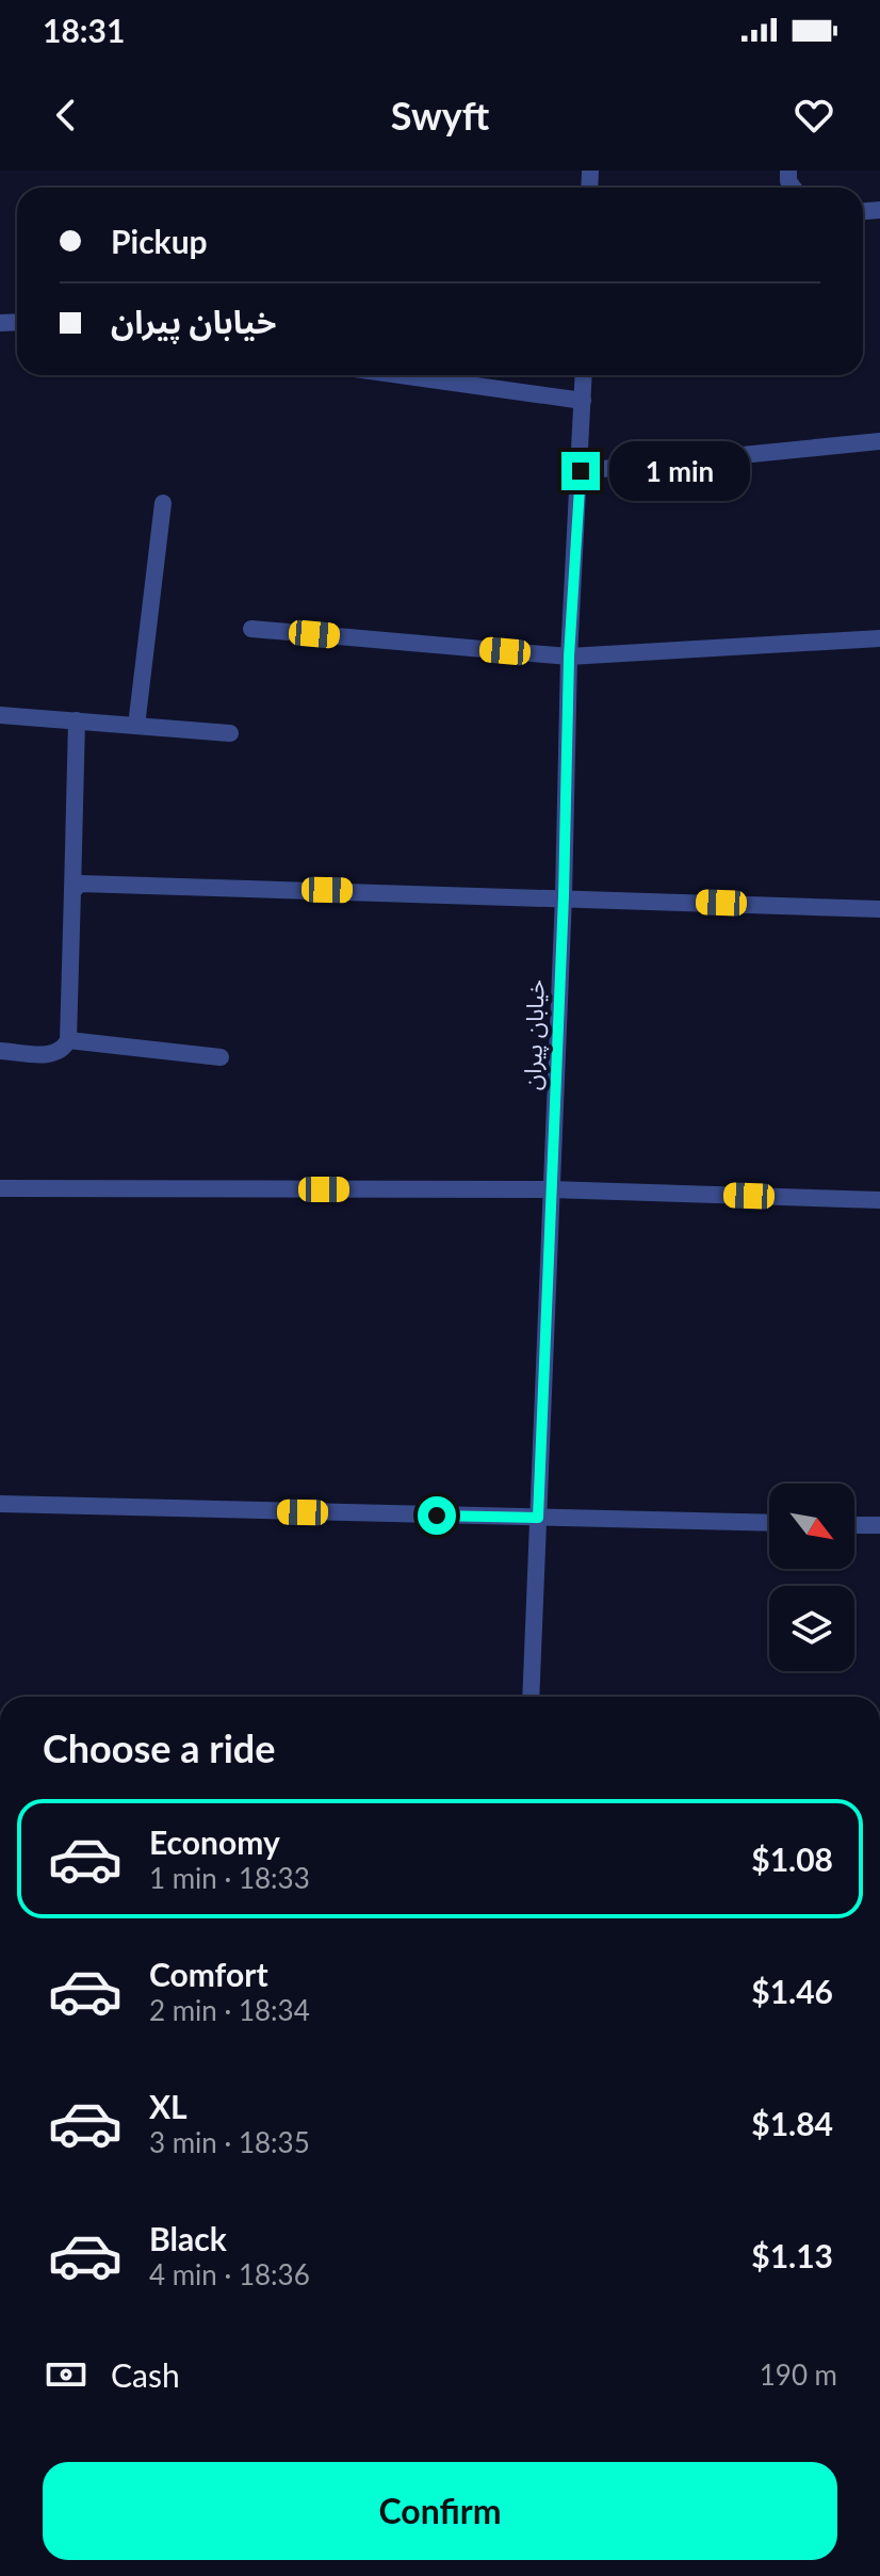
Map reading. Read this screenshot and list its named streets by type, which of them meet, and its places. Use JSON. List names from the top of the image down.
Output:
{
  "streets": {
    "street": ["خیابان پیران"]
  },
  "north": "bottom right",
  "page": {
    "status": "18:31",
    "header": "Swyft",
    "banner": ["Pickup", "خیابان پیران"],
    "bubble": "1 min",
    "heading": "Choose a ride",
    "list": [
      {
        "name": "Economy",
        "note": "1 min · 18:33",
        "value": "$1.08"
      },
      {
        "name": "Comfort",
        "note": "2 min · 18:34",
        "value": "$1.46"
      },
      {
        "name": "XL",
        "note": "3 min · 18:35",
        "value": "$1.84"
      },
      {
        "name": "Black",
        "note": "4 min · 18:36",
        "value": "$1.13"
      }
    ],
    "pay": ["Cash", "190 m"],
    "buttons": "Confirm"
  }
}
